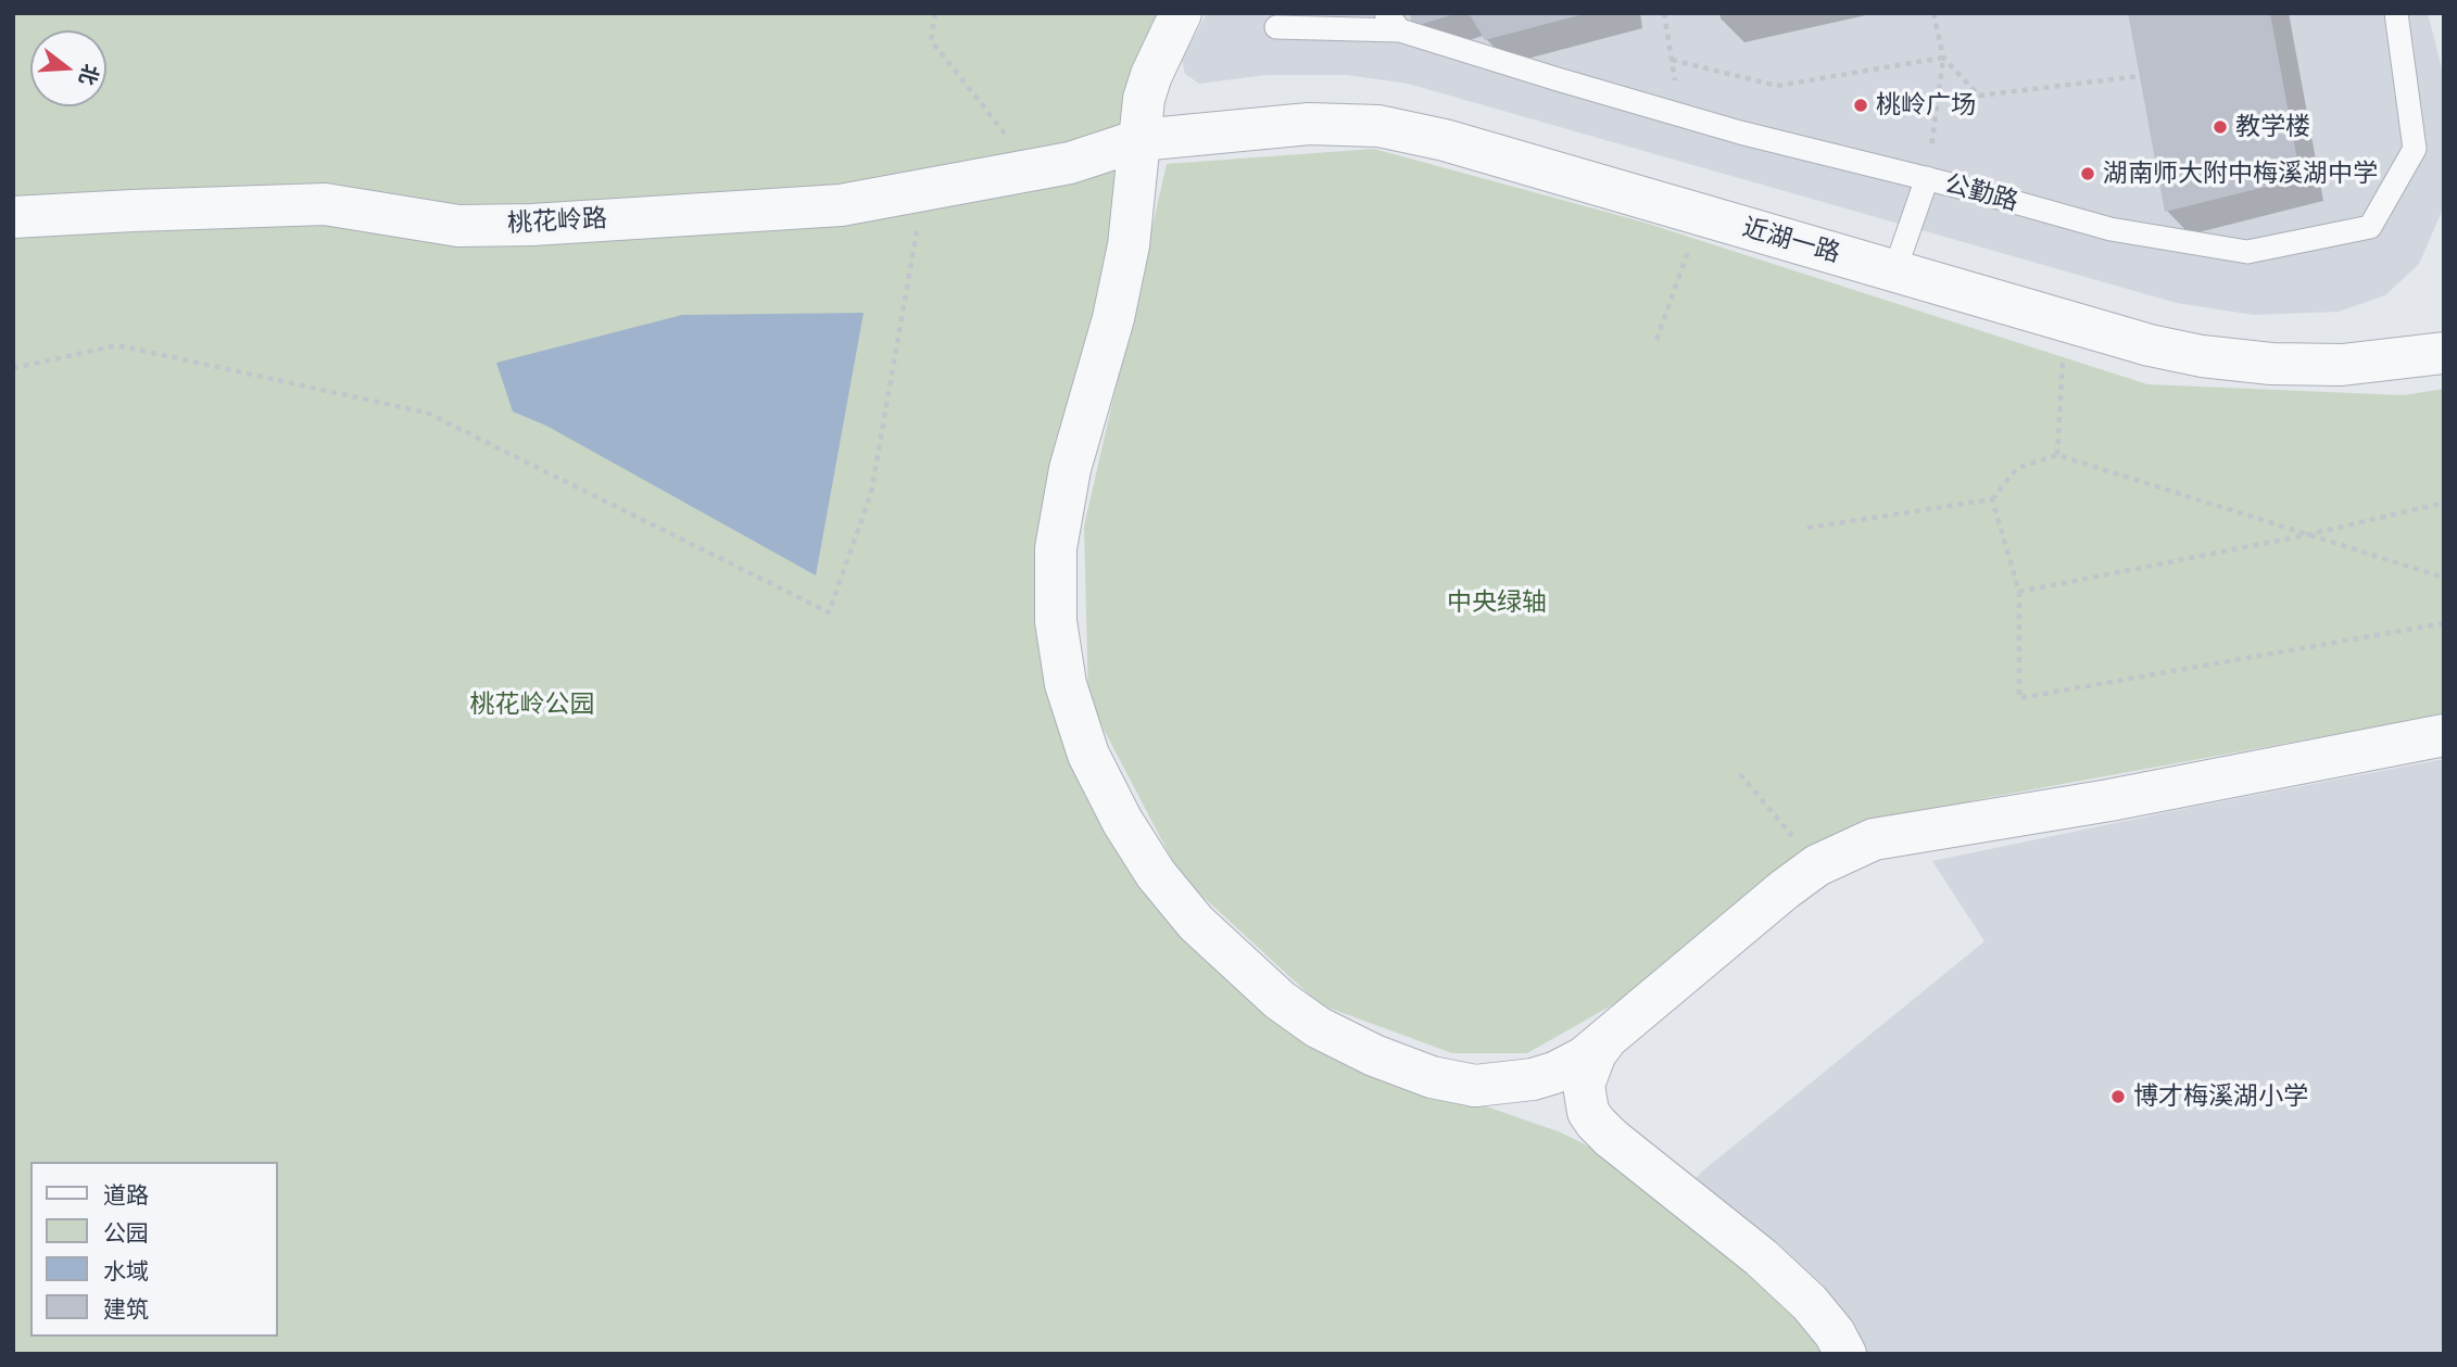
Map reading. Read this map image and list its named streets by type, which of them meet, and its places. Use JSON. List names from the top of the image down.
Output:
{
  "streets": {
    "street": ["桃花岭路", "近湖一路"],
    "lane": ["公勤路"]
  },
  "crossings": [
    ["桃花岭路", "近湖一路"]
  ],
  "parks": ["中央绿轴", "桃花岭公园"],
  "places": [
    "桃岭广场",
    "教学楼",
    "湖南师大附中梅溪湖中学",
    "博才梅溪湖小学"
  ],
  "legend": [
    "道路",
    "公园",
    "水域",
    "建筑"
  ],
  "north": "right"
}
